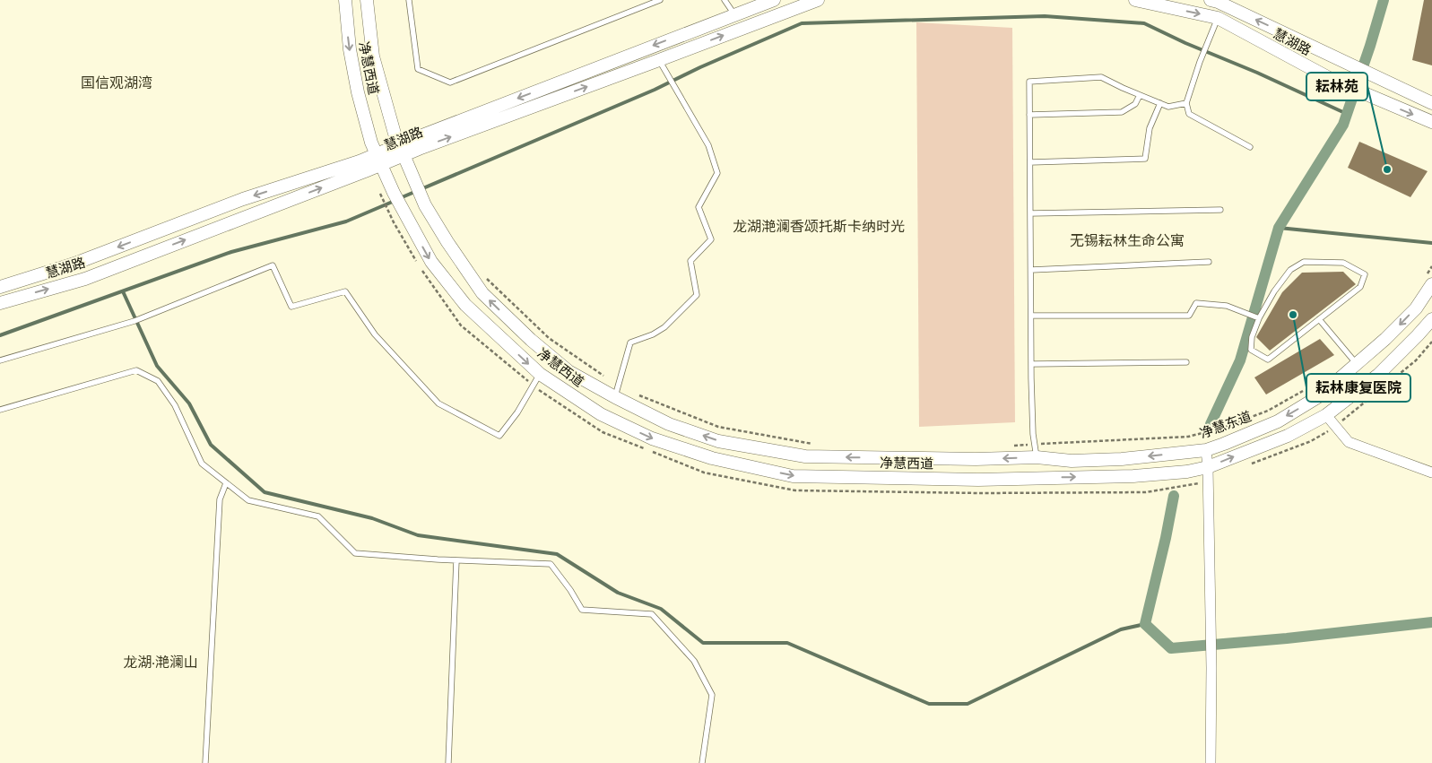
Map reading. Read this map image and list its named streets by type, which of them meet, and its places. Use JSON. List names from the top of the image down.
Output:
{
  "streets": {
    "street": ["慧湖路", "净慧西道", "净慧东道"]
  },
  "crossings": [
    ["慧湖路", "净慧西道"],
    ["净慧西道", "净慧东道"]
  ],
  "districts": [
    "国信观湖湾",
    "龙湖滟澜香颂托斯卡纳时光",
    "无锡耘林生命公寓",
    "龙湖·滟澜山"
  ],
  "places": ["耘林苑", "耘林康复医院"]
}
